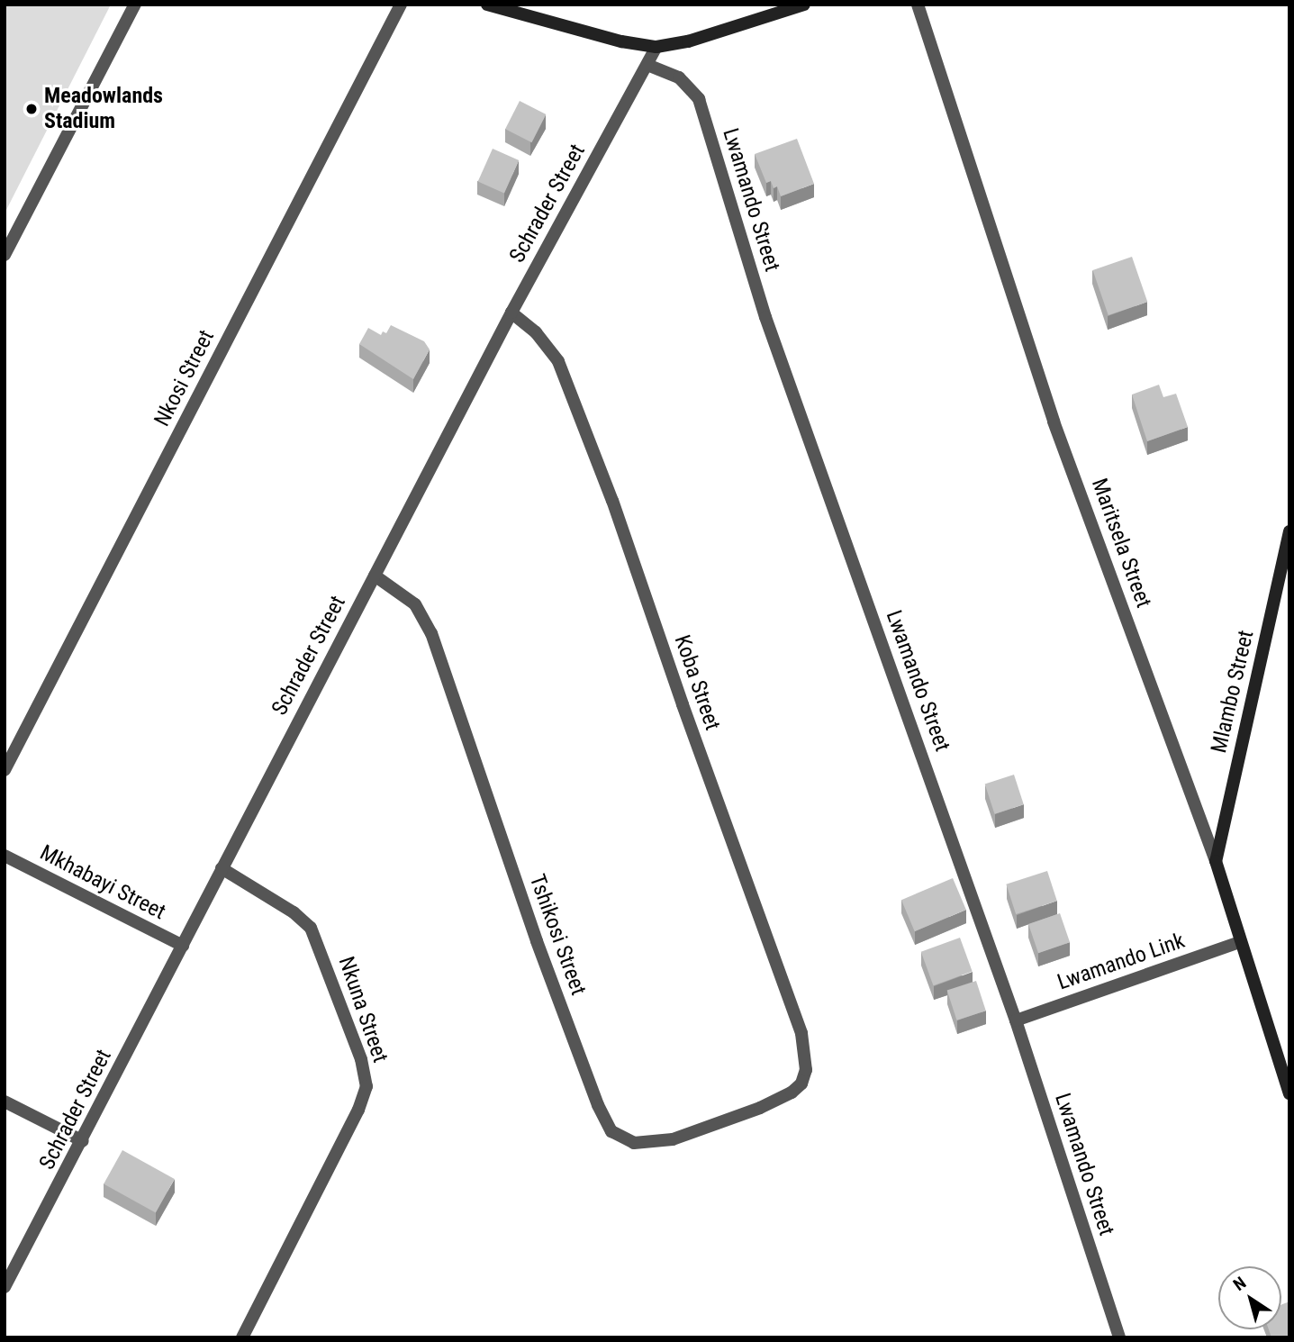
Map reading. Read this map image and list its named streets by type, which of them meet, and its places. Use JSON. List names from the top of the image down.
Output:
{
  "streets": {
    "street": [
      "Lwamando Street",
      "Schrader Street",
      "Nkosi Street",
      "Maritsela Street",
      "Koba Street",
      "Mlambo Street",
      "Mkhabayi Street",
      "Tshikosi Street",
      "Lwamando Link",
      "Nkuna Street"
    ]
  },
  "crossings": [
    ["Lwamando Street", "Schrader Street"],
    ["Lwamando Street", "Lwamando Link"],
    ["Schrader Street", "Koba Street"],
    ["Schrader Street", "Mkhabayi Street"],
    ["Schrader Street", "Tshikosi Street"],
    ["Schrader Street", "Nkuna Street"],
    ["Maritsela Street", "Mlambo Street"],
    ["Maritsela Street", "Lwamando Link"],
    ["Koba Street", "Tshikosi Street"]
  ],
  "places": ["Meadowlands Stadium"],
  "north": "top left"
}
